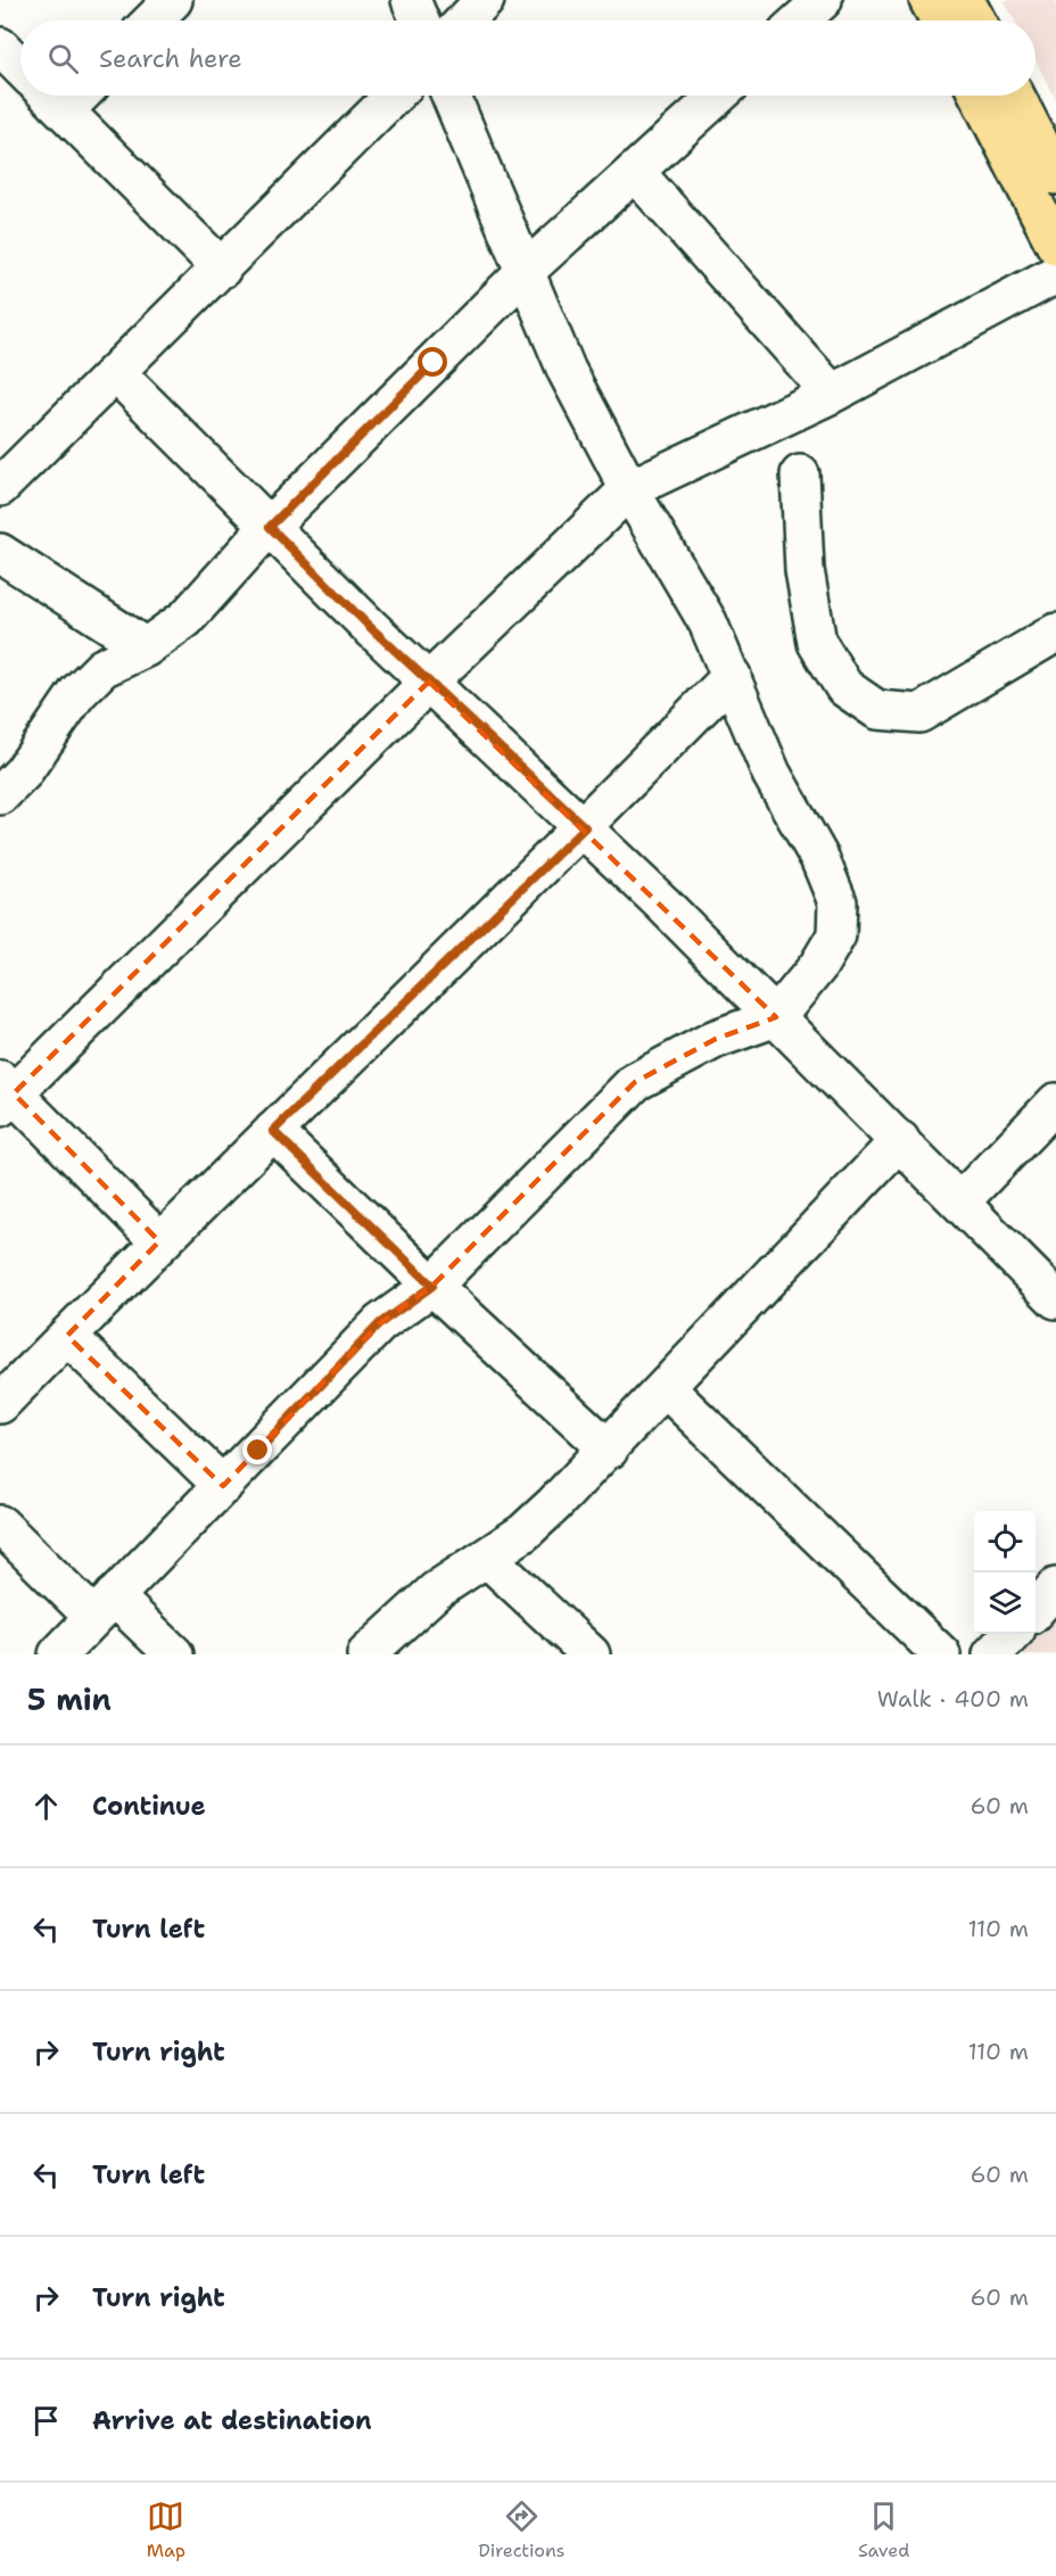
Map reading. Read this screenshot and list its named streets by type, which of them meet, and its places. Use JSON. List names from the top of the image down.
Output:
{
  "page": {
    "search": "Search here",
    "heading": ["5 min", "Walk · 400 m"],
    "list": [
      ["Continue", "60 m"],
      ["Turn left", "110 m"],
      ["Turn right", "110 m"],
      ["Turn left", "60 m"],
      ["Turn right", "60 m"],
      "Arrive at destination"
    ],
    "nav": ["Map", "Directions", "Saved"]
  }
}
